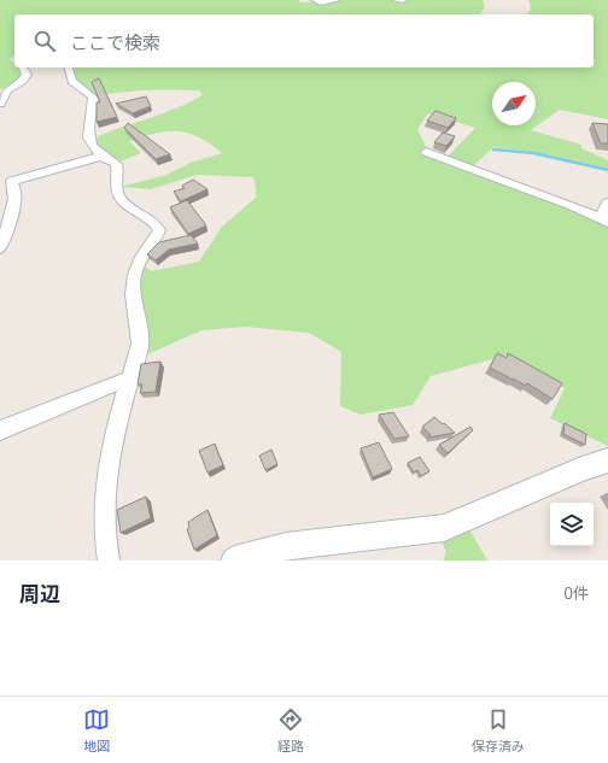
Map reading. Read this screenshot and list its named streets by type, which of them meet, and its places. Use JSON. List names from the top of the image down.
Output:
{
  "north": "top right",
  "page": {
    "search": "ここで検索",
    "heading": ["周辺", "0件"],
    "nav": ["地図", "経路", "保存済み"]
  }
}
